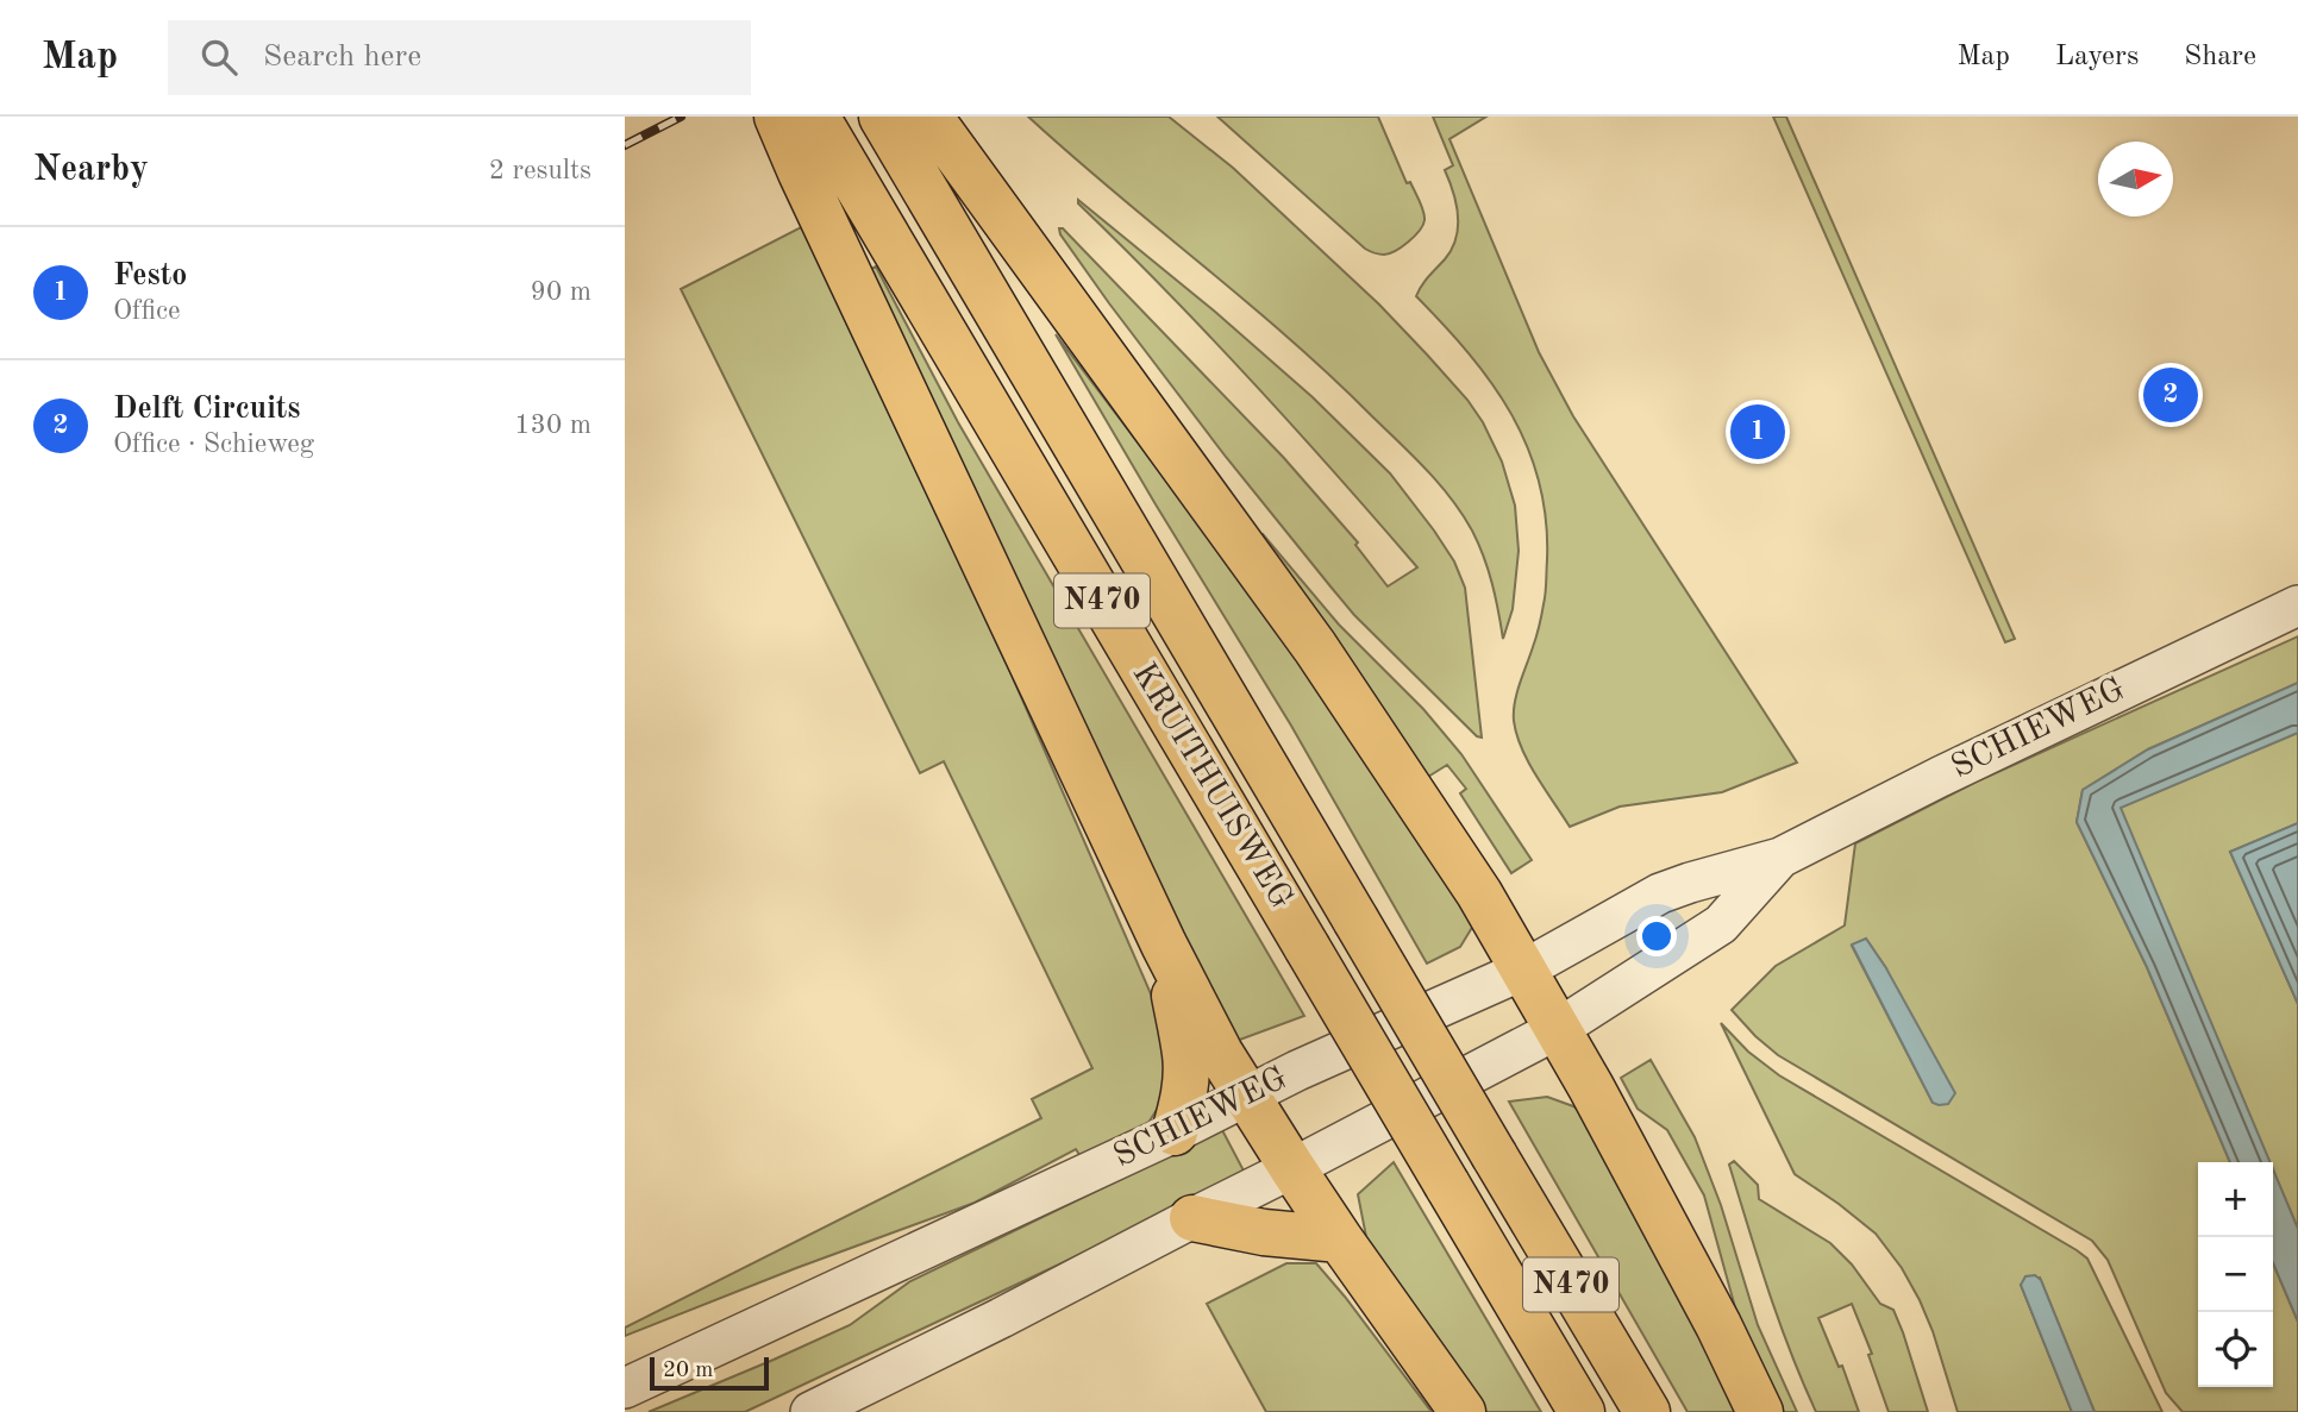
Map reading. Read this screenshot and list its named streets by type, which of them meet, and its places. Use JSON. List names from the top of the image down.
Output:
{
  "streets": {
    "highway": ["N470", "KRUITHUISWEG"],
    "street": ["SCHIEWEG"]
  },
  "crossings": [
    ["N470", "SCHIEWEG"]
  ],
  "scale_bar": "20 m",
  "north": "right",
  "page": {
    "header": "Map",
    "search": "Search here",
    "nav": ["Map", "Layers", "Share"],
    "heading": ["Nearby", "2 results"],
    "list": [
      {
        "mark": "1",
        "name": "Festo",
        "note": "Office",
        "value": "90 m"
      },
      {
        "mark": "2",
        "name": "Delft Circuits",
        "note": "Office · Schieweg",
        "value": "130 m"
      }
    ],
    "pins": ["2", "1"],
    "map_buttons": ["+", "−"],
    "scale": "20 m"
  }
}
